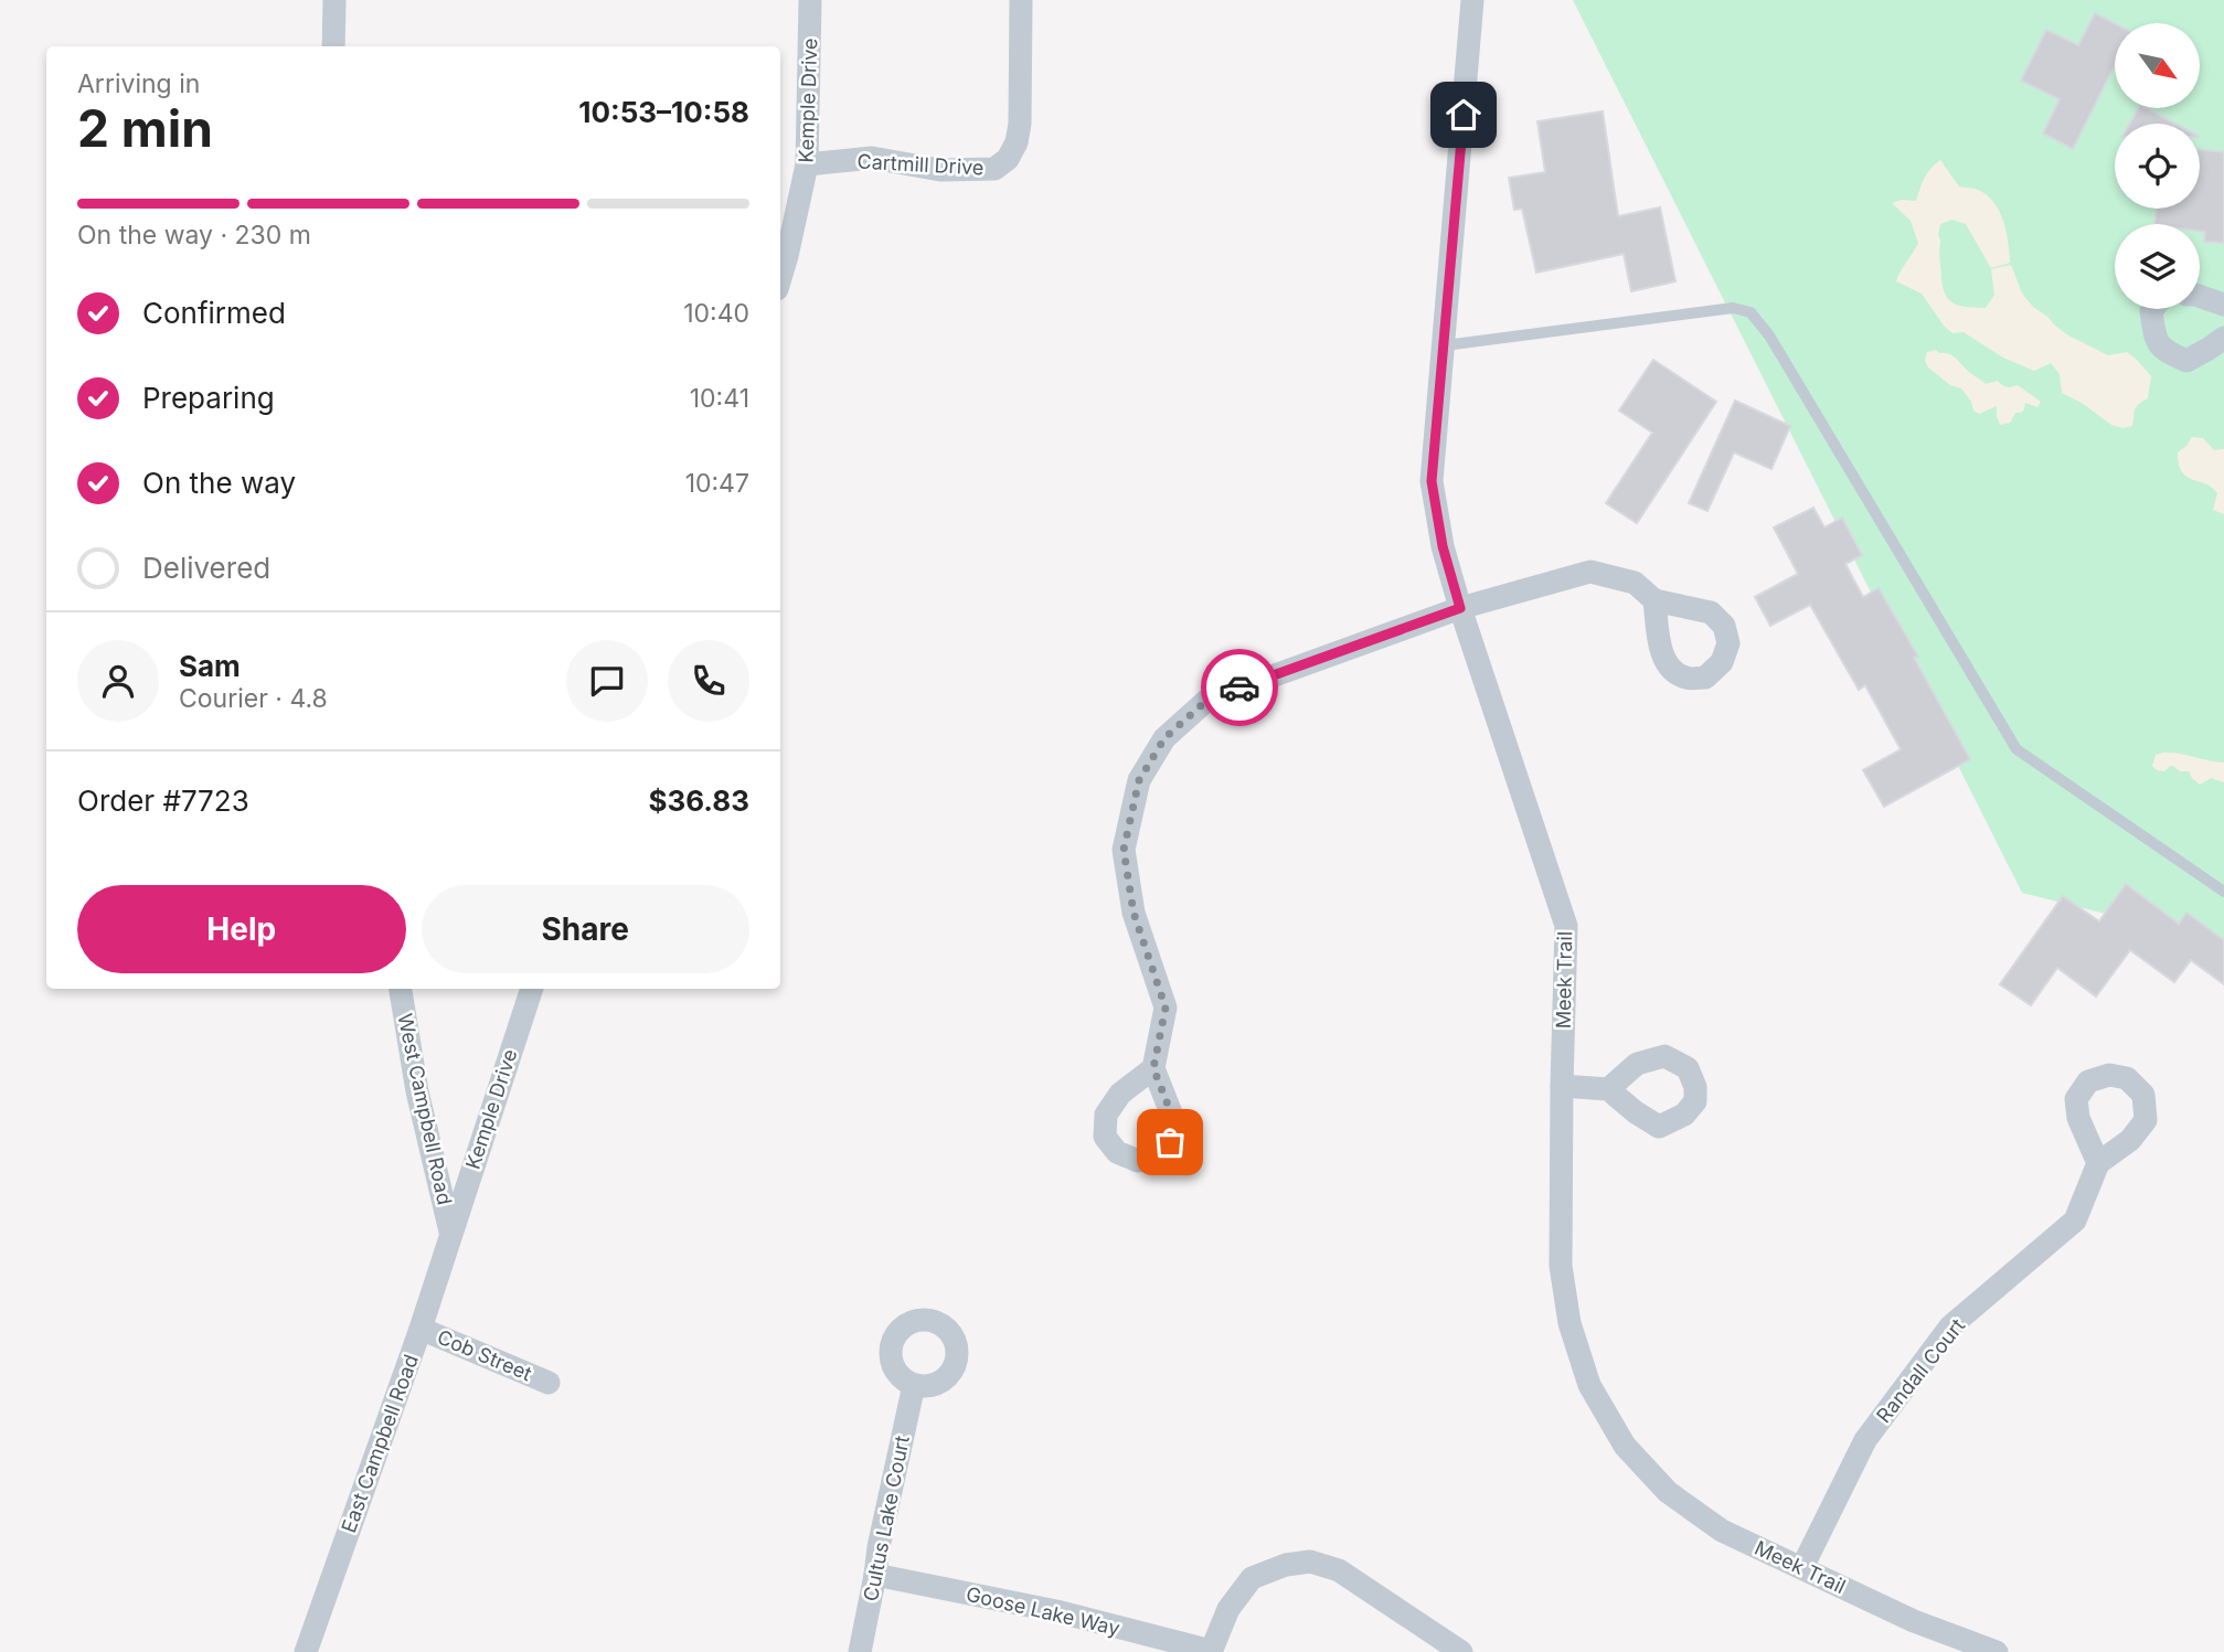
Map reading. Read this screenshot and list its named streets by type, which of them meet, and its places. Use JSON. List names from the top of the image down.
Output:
{
  "streets": {
    "street": [
      "Kemple Drive",
      "Cartmill Drive",
      "Meek Trail",
      "West Campbell Road",
      "Cob Street",
      "Randall Court",
      "East Campbell Road",
      "Cultus Lake Court",
      "Goose Lake Way"
    ]
  },
  "crossings": [
    ["Kemple Drive", "Cartmill Drive"],
    ["Kemple Drive", "West Campbell Road"],
    ["Kemple Drive", "East Campbell Road"],
    ["Meek Trail", "Randall Court"],
    ["West Campbell Road", "East Campbell Road"],
    ["Cob Street", "East Campbell Road"],
    ["Cultus Lake Court", "Goose Lake Way"]
  ],
  "north": "bottom right",
  "page": {
    "heading": ["2 min", "Arriving in", "10:53–10:58"],
    "panel": [
      "Sam",
      "Courier · 4.8",
      "Order #7723",
      "$36.83"
    ],
    "bar": "On the way · 230 m",
    "list": [
      ["Confirmed", "10:40"],
      ["Preparing", "10:41"],
      ["On the way", "10:47"],
      "Delivered"
    ],
    "buttons": ["Help", "Share"]
  }
}
